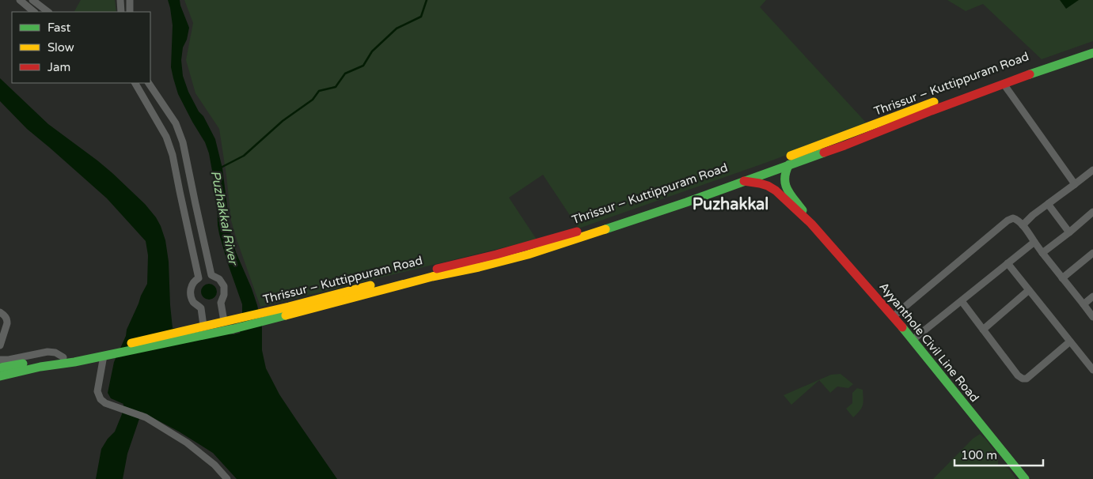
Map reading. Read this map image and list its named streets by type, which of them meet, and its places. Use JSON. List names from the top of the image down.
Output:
{
  "streets": {
    "main road": ["Thrissur – Kuttippuram Road", "Ayyanthole Civil Line Road"]
  },
  "crossings": [
    ["Thrissur – Kuttippuram Road", "Ayyanthole Civil Line Road"]
  ],
  "districts": ["Puzhakkal"],
  "water": ["Puzhakkal River"],
  "legend": ["Fast", "Slow", "Jam"],
  "scale_bar": "100 m"
}
